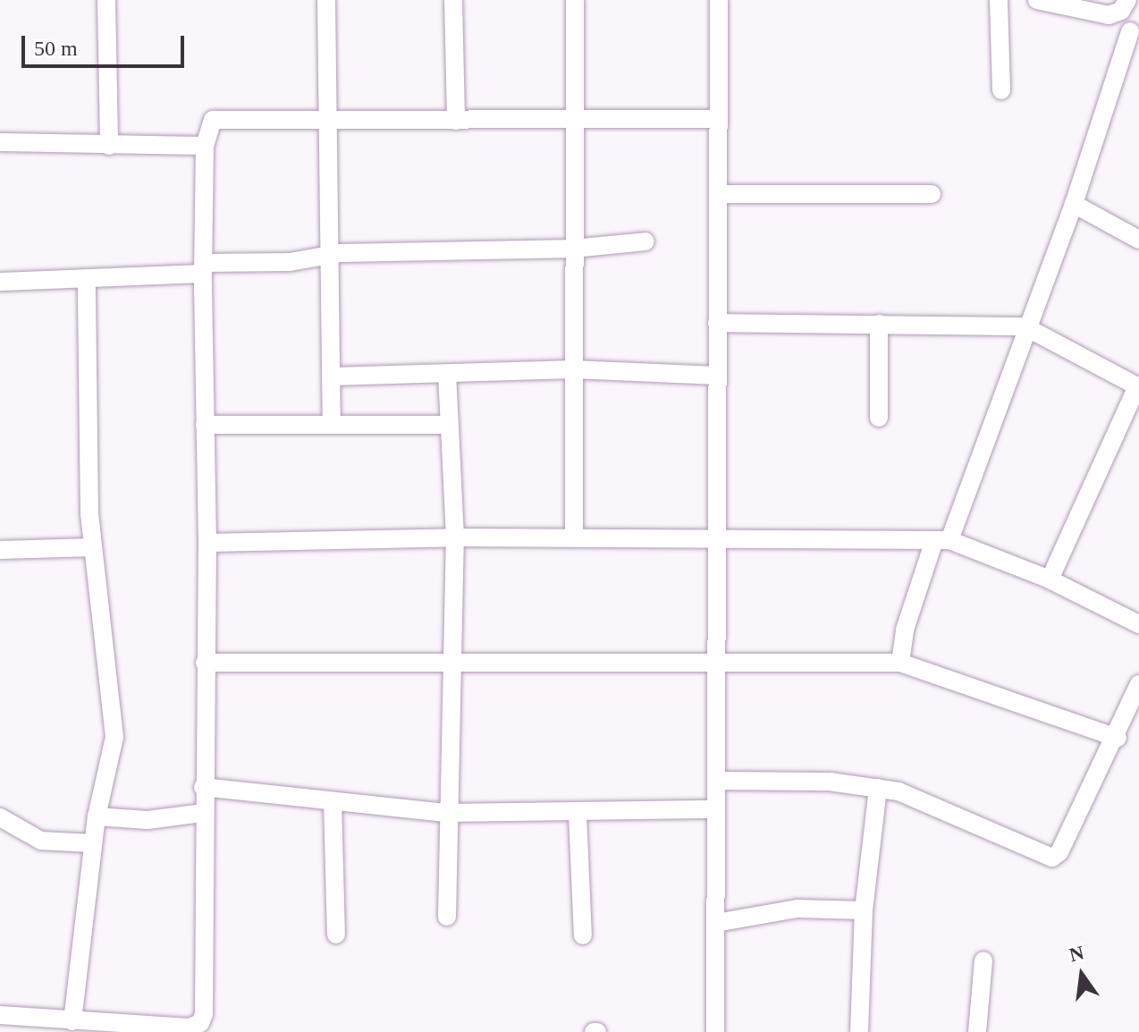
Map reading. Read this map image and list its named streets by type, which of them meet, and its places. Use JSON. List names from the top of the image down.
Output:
{
  "scale_bar": "50 m",
  "north": "top"
}
